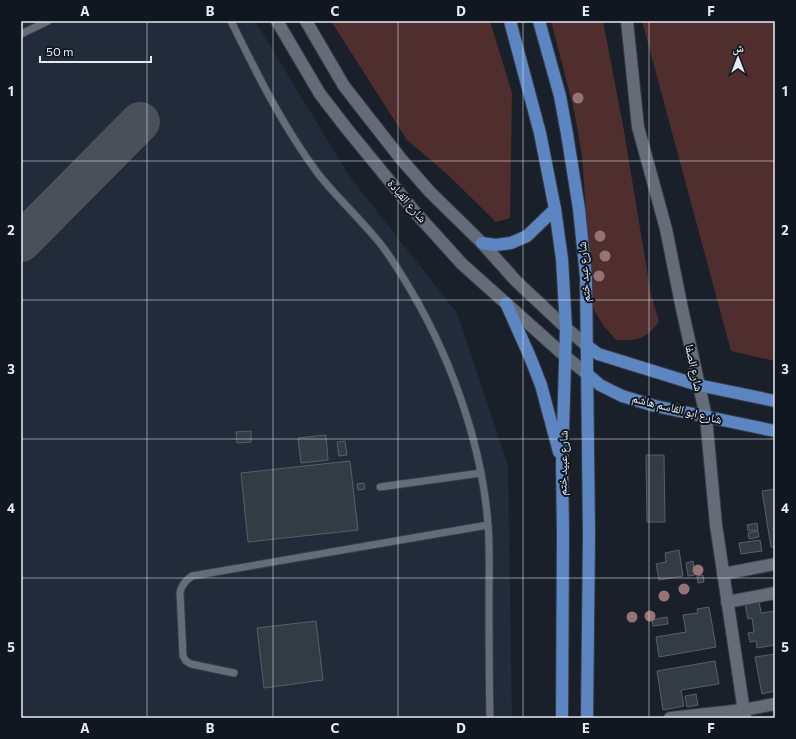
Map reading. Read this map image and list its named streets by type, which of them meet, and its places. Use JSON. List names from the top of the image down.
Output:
{
  "streets": {
    "main road": ["شارع عبد ختم", "شارع ابو القاسم هاشم", "شارع عبيد ختم"],
    "street": ["شارع القيادة", "شارع الصفا"]
  },
  "crossings": [
    ["شارع القيادة", "شارع ابو القاسم هاشم"],
    ["شارع القيادة", "شارع عبيد ختم"],
    ["شارع عبد ختم", "شارع ابو القاسم هاشم"],
    ["شارع الصفا", "شارع ابو القاسم هاشم"],
    ["شارع ابو القاسم هاشم", "شارع عبيد ختم"]
  ],
  "scale_bar": "50 m",
  "north": "top",
  "grid": {
    "columns": [
      "A",
      "B",
      "C",
      "D",
      "E",
      "F"
    ],
    "rows": [
      "1",
      "2",
      "3",
      "4",
      "5"
    ]
  }
}
